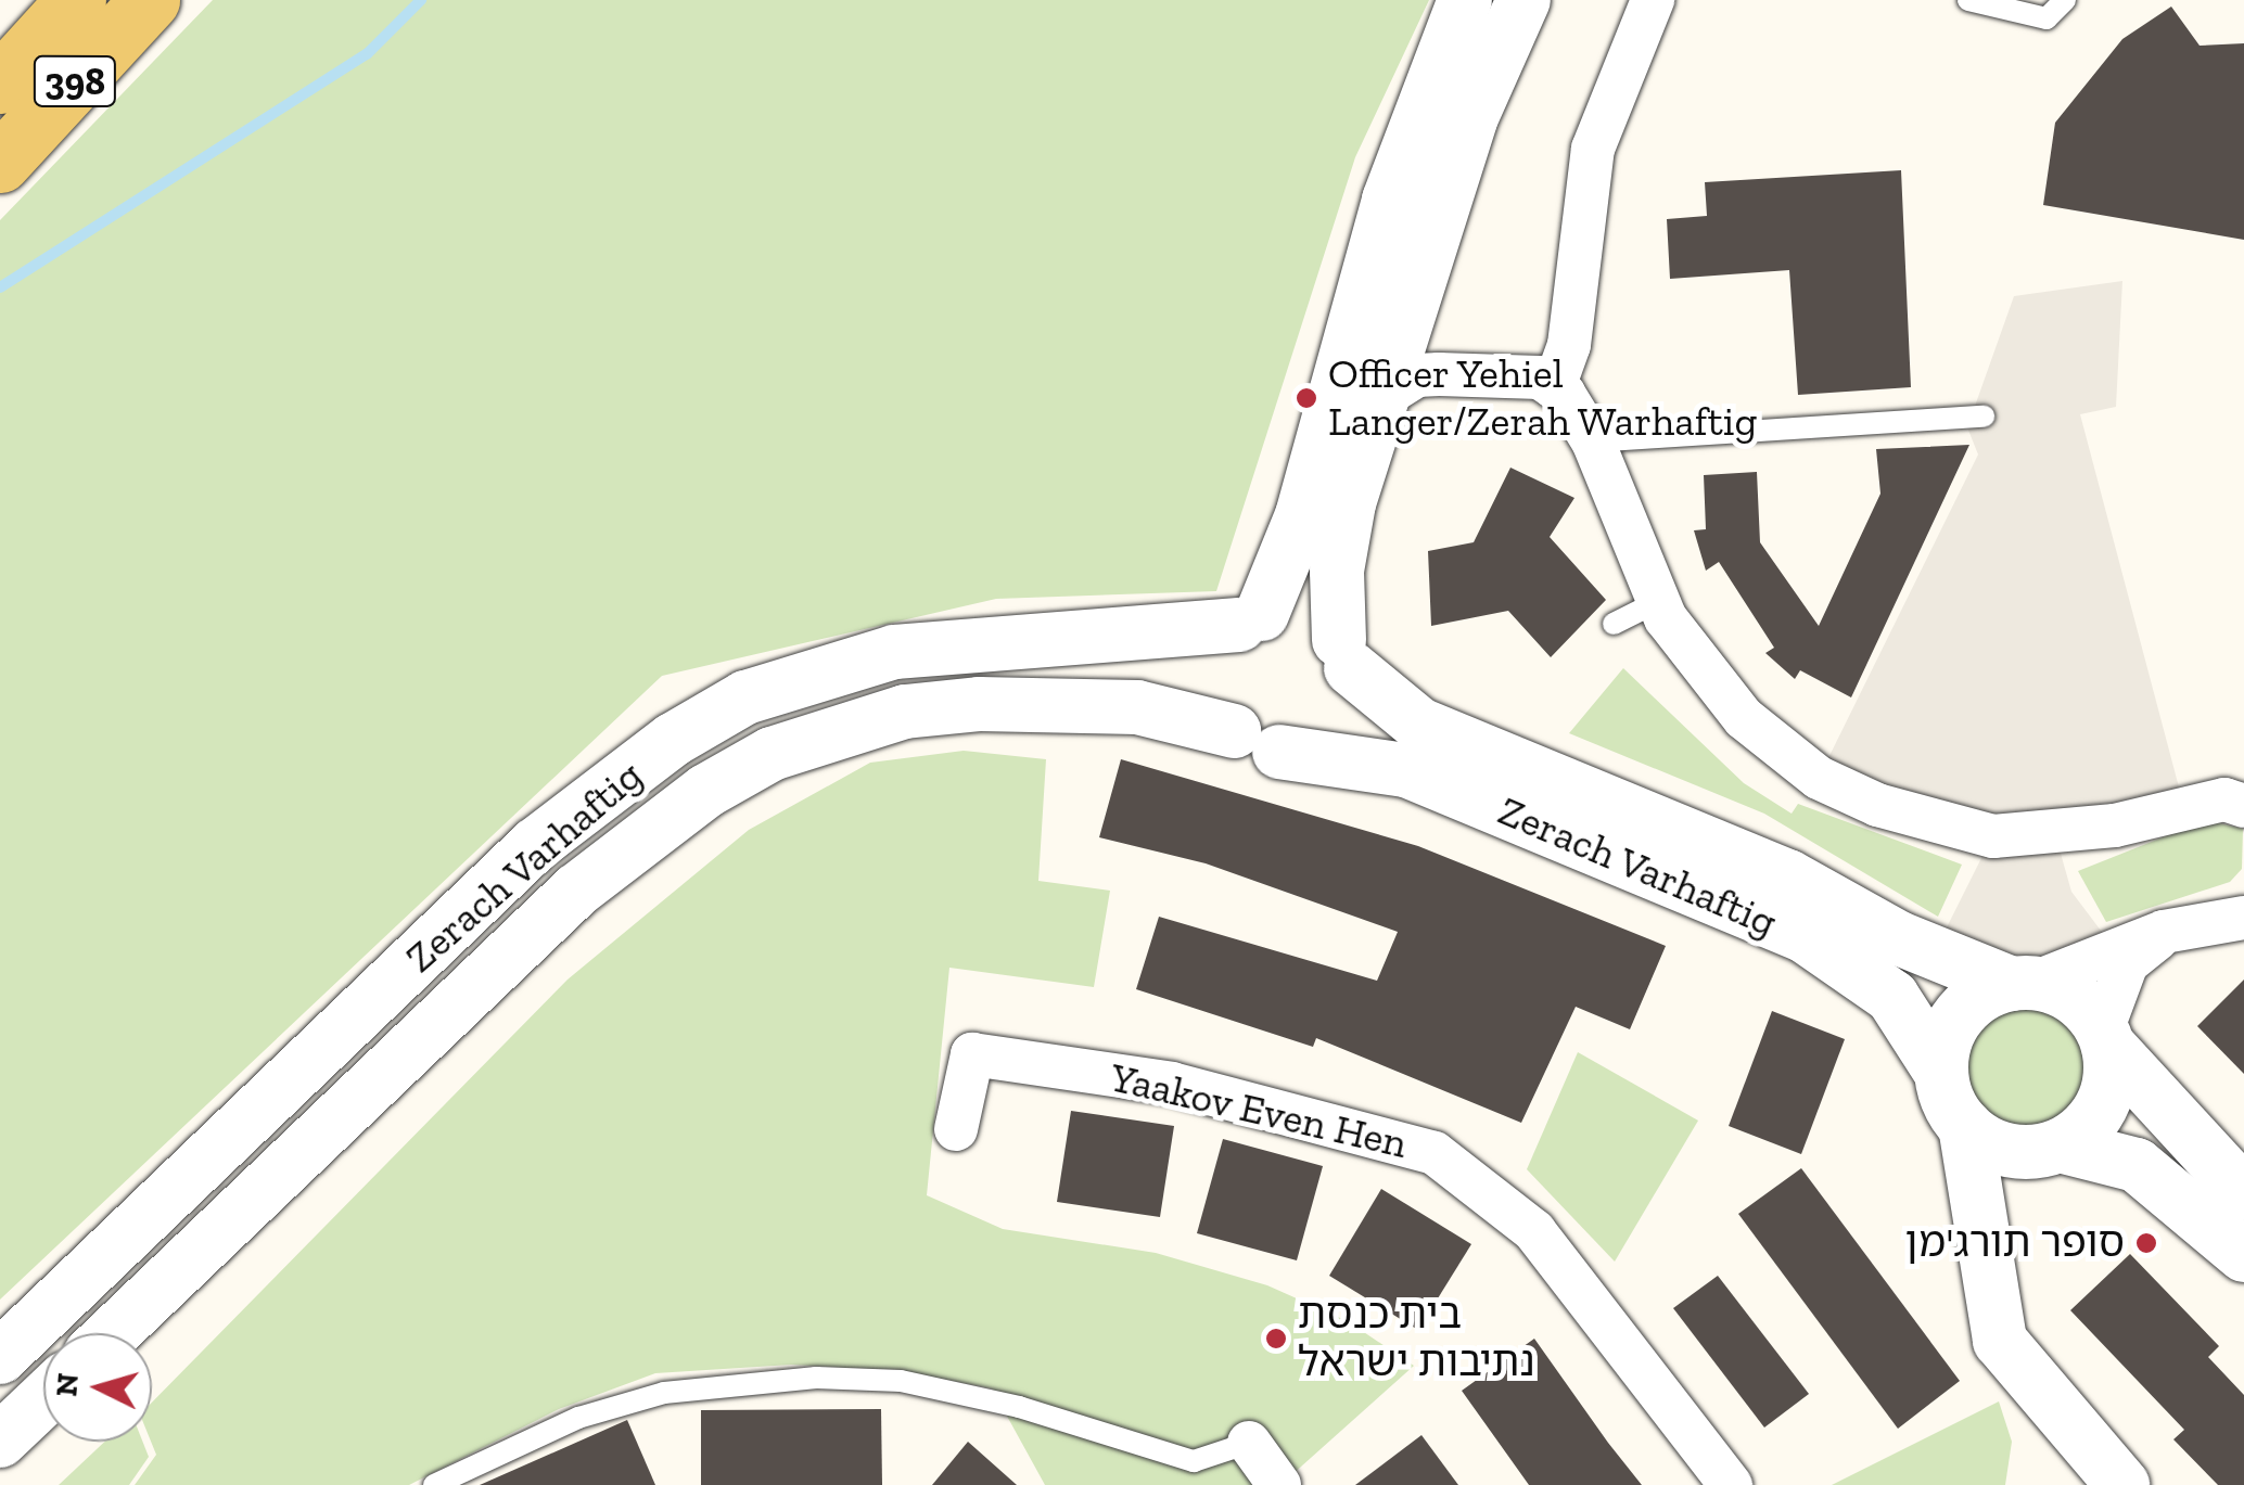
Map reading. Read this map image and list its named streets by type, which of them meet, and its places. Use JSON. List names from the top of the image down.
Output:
{
  "streets": {
    "main road": ["398"],
    "street": ["Zerach Varhaftig", "Yaakov Even Hen"]
  },
  "places": ["Officer Yehiel Langer/Zerah Warhaftig", "סופר תורג'מן", "בית כנסת נתיבות ישראל"],
  "north": "left"
}
